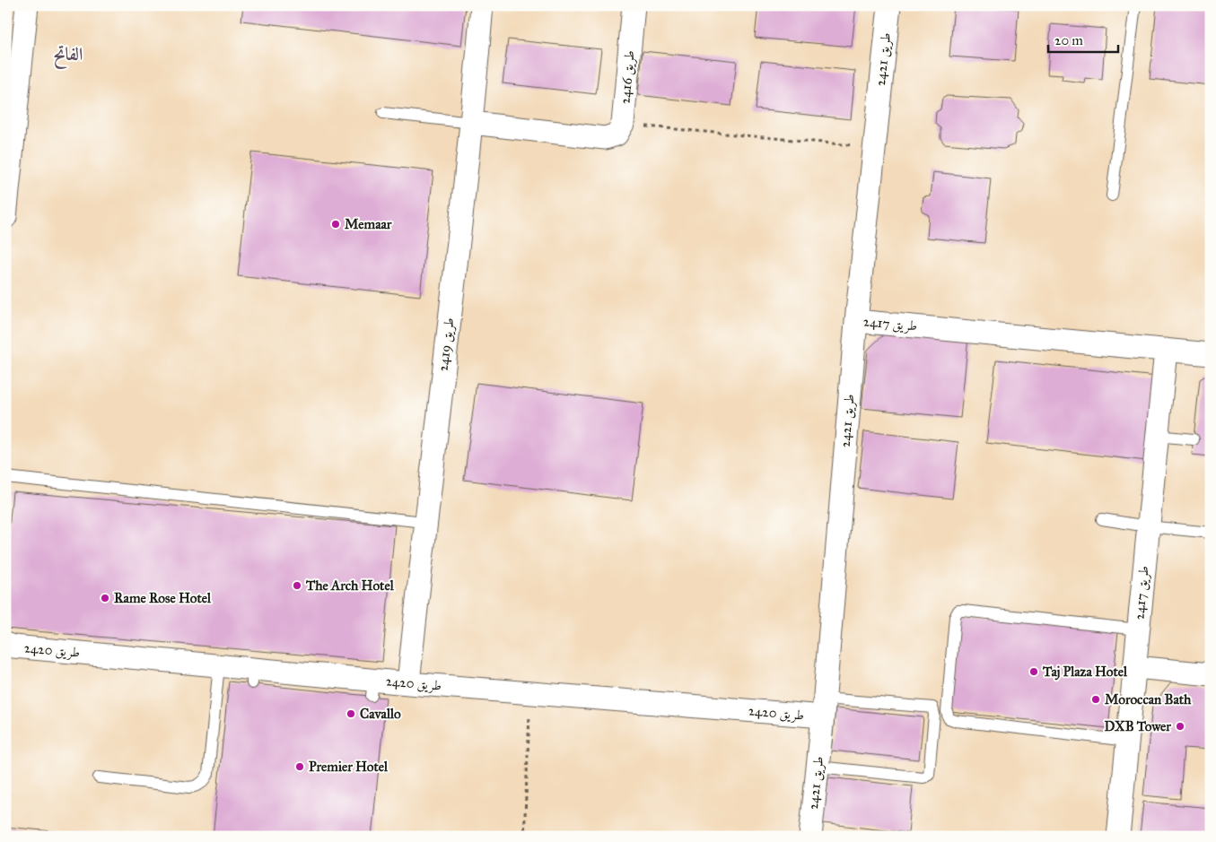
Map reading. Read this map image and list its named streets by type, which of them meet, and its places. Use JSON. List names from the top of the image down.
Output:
{
  "streets": {
    "street": [
      "طريق 2421",
      "طريق 2416",
      "طريق 2417",
      "طريق 2419",
      "طريق 2420"
    ]
  },
  "crossings": [
    ["طريق 2421", "طريق 2417"],
    ["طريق 2421", "طريق 2420"],
    ["طريق 2419", "طريق 2420"]
  ],
  "districts": ["الفاتح"],
  "places": [
    "Memaar",
    "The Arch Hotel",
    "Rame Rose Hotel",
    "Taj Plaza Hotel",
    "Moroccan Bath",
    "Cavallo",
    "DXB Tower",
    "Premier Hotel"
  ],
  "scale_bar": "20 m"
}
